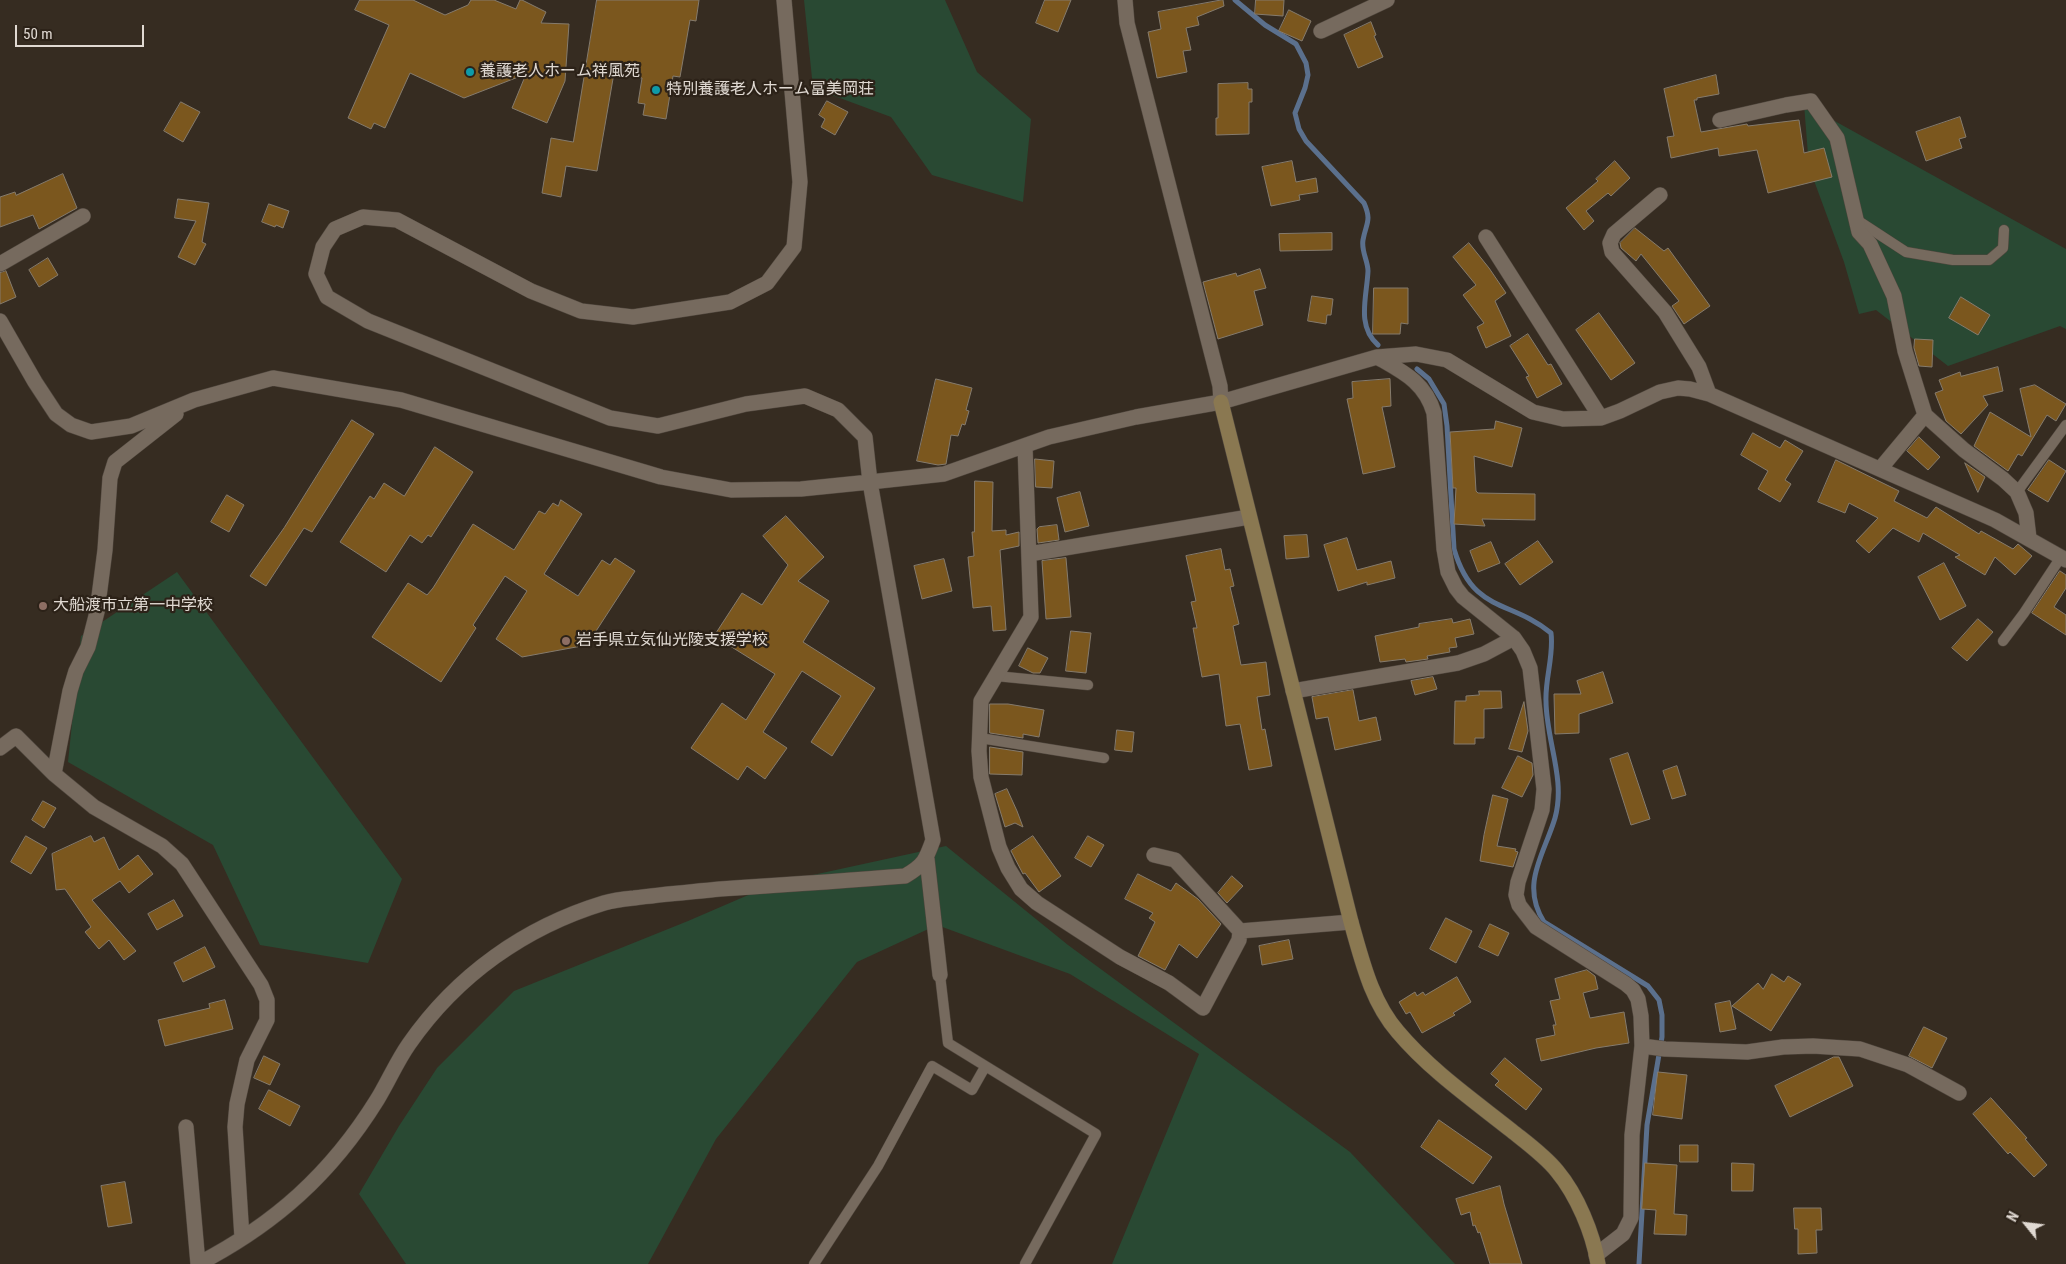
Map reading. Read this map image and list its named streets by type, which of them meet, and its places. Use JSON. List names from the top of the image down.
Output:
{
  "places": [
    "養護老人ホーム祥風苑",
    "特別養護老人ホーム富美岡荘",
    "大船渡市立第一中学校",
    "岩手県立気仙光陵支援学校"
  ],
  "scale_bar": "50 m",
  "north": "top left"
}
